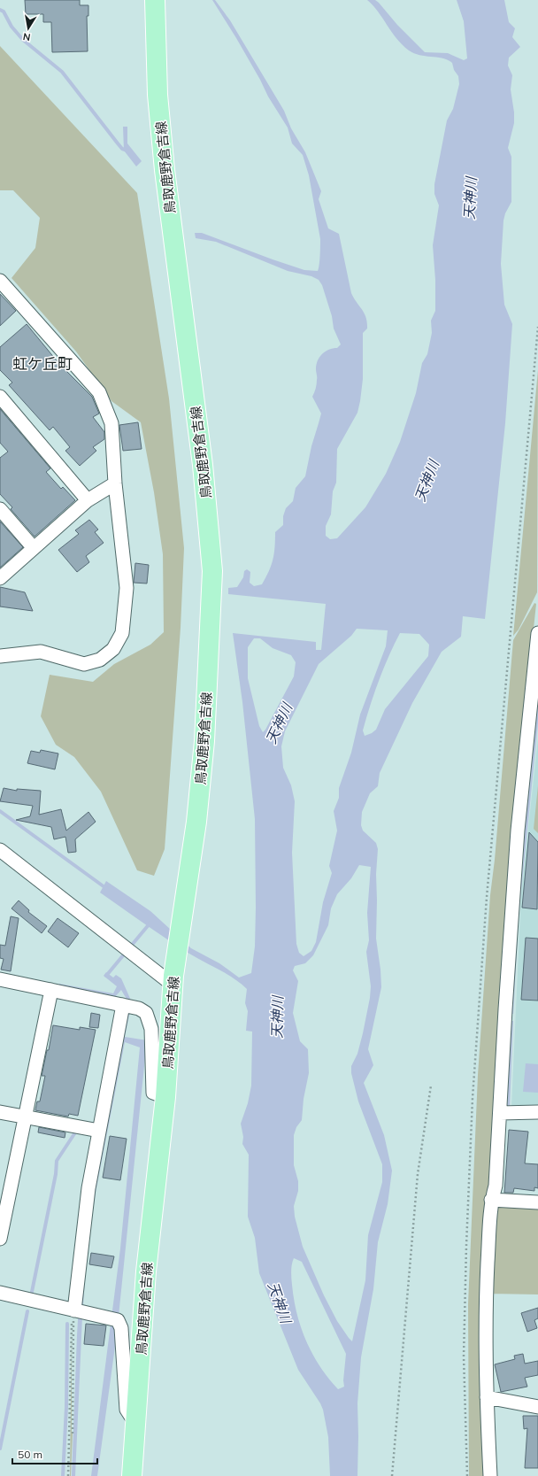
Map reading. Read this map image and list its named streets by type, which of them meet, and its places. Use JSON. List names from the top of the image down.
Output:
{
  "streets": {
    "main road": ["鳥取鹿野倉吉線"]
  },
  "districts": ["虹ケ丘町"],
  "water": ["天神川"],
  "scale_bar": "50 m",
  "north": "bottom"
}
